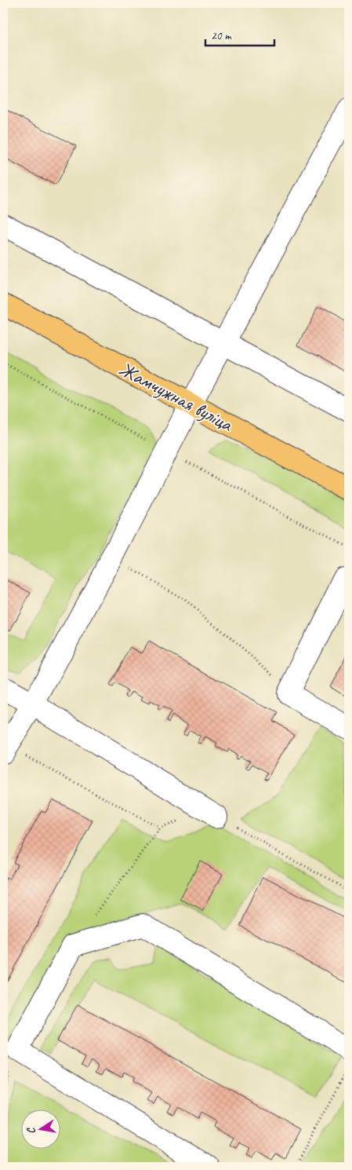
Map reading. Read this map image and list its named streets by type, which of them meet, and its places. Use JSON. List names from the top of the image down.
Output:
{
  "streets": {
    "main road": ["Жамчужная вуліца"]
  },
  "scale_bar": "20 m",
  "north": "left"
}
